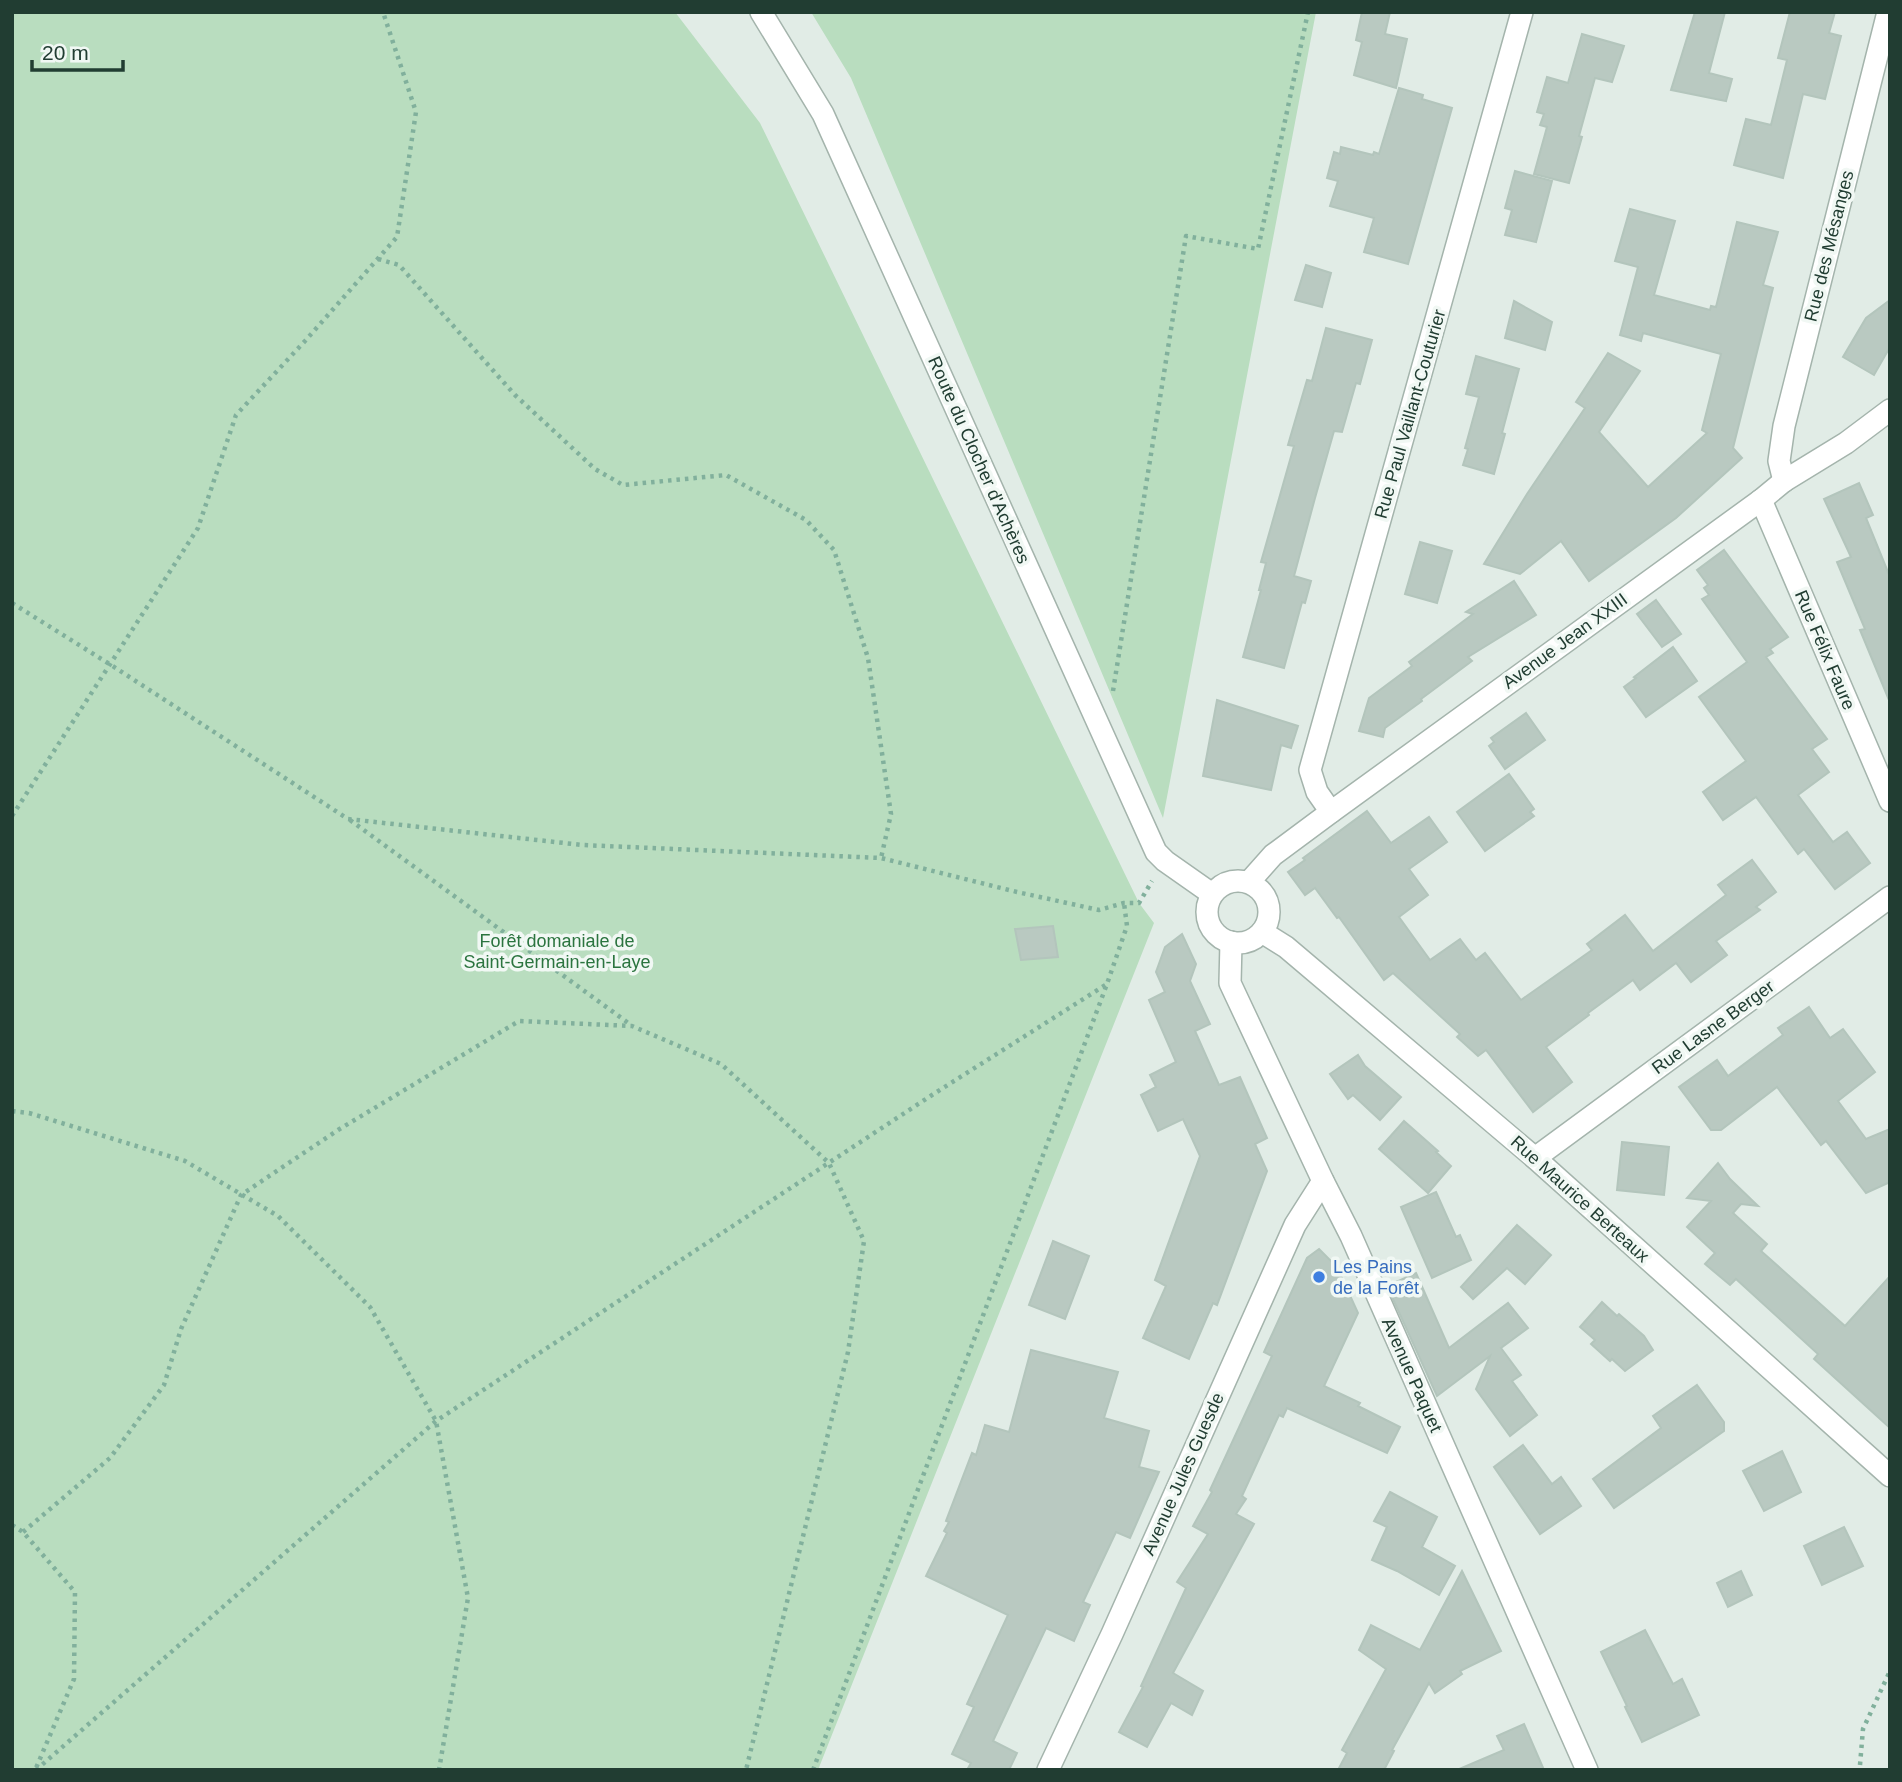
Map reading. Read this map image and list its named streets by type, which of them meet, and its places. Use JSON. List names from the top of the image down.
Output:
{
  "streets": {
    "street": [
      "Rue des Mésanges",
      "Rue Paul Vaillant-Couturier",
      "Route du Clocher d'Achères",
      "Avenue Jean XXIII",
      "Rue Félix Faure",
      "Rue Lasne Berger",
      "Rue Maurice Berteaux",
      "Avenue Paquet",
      "Avenue Jules Guesde"
    ]
  },
  "crossings": [
    ["Rue des Mésanges", "Avenue Jean XXIII"],
    ["Rue Paul Vaillant-Couturier", "Avenue Jean XXIII"],
    ["Route du Clocher d'Achères", "Avenue Jean XXIII"],
    ["Route du Clocher d'Achères", "Rue Maurice Berteaux"],
    ["Route du Clocher d'Achères", "Avenue Paquet"],
    ["Avenue Jean XXIII", "Rue Félix Faure"],
    ["Avenue Jean XXIII", "Rue Maurice Berteaux"],
    ["Avenue Jean XXIII", "Avenue Paquet"],
    ["Rue Lasne Berger", "Rue Maurice Berteaux"],
    ["Rue Maurice Berteaux", "Avenue Paquet"],
    ["Avenue Paquet", "Avenue Jules Guesde"]
  ],
  "parks": ["Forêt domaniale de Saint-Germain-en-Laye"],
  "places": ["Les Pains de la Forêt"],
  "scale_bar": "20 m"
}
